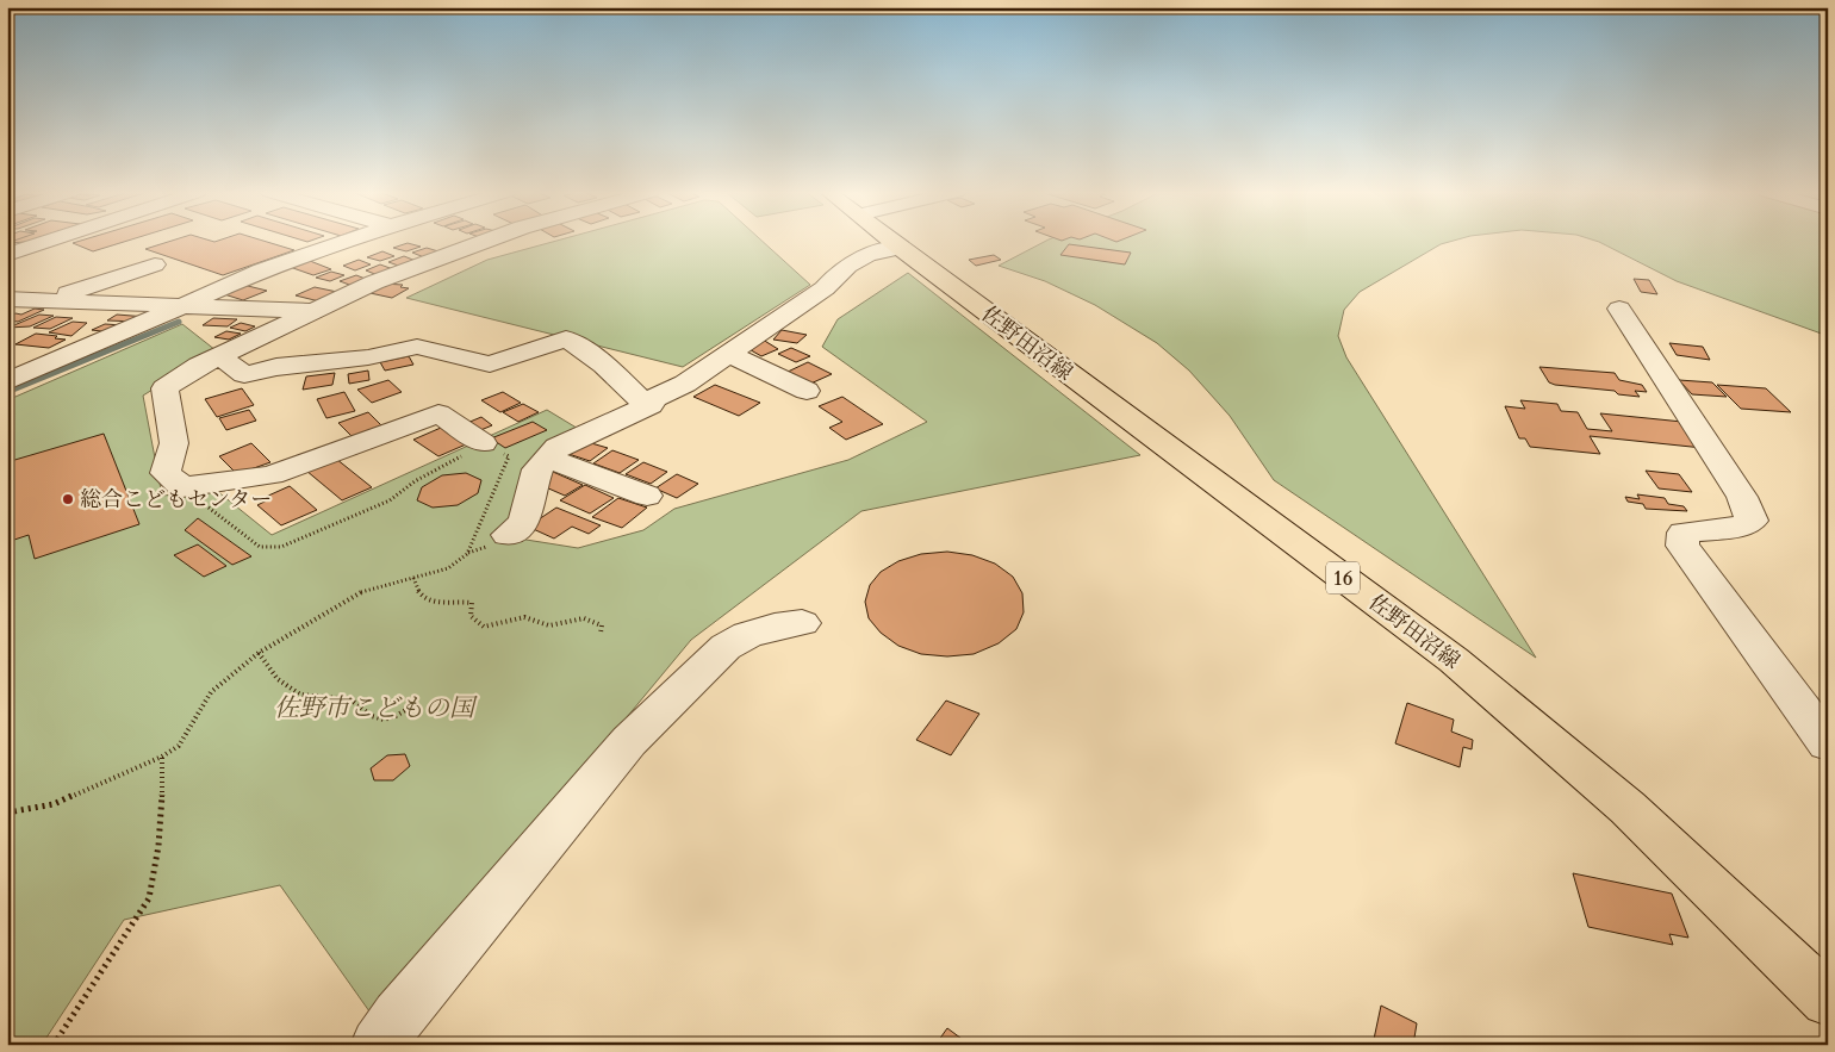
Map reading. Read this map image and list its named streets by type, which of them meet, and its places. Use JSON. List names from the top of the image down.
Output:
{
  "streets": {
    "main road": ["佐野田沼線", "16"]
  },
  "parks": ["佐野市こどもの国"],
  "places": ["総合こどもセンター"]
}
